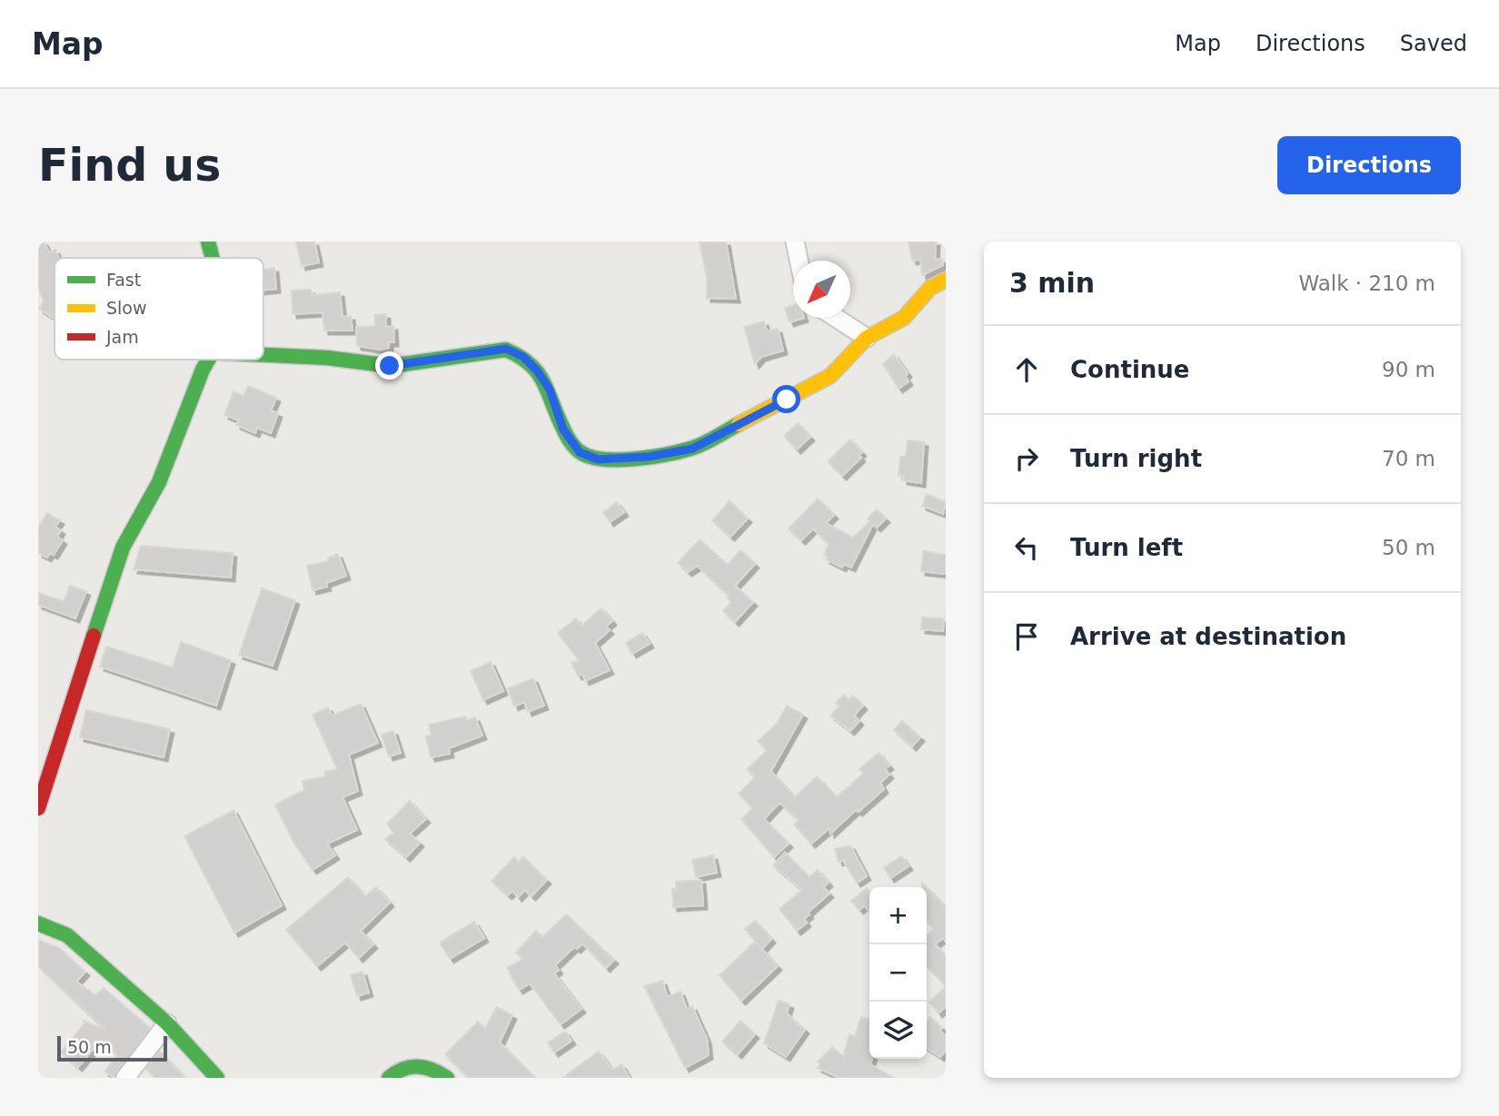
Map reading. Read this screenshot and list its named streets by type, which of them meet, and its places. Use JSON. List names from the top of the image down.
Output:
{
  "legend": ["Fast", "Slow", "Jam"],
  "scale_bar": "50 m",
  "north": "bottom left",
  "page": {
    "header": "Map",
    "nav": ["Map", "Directions", "Saved"],
    "buttons": "Directions",
    "title": "Find us",
    "heading": ["3 min", "Walk · 210 m"],
    "list": [
      ["Continue", "90 m"],
      ["Turn right", "70 m"],
      ["Turn left", "50 m"],
      "Arrive at destination"
    ],
    "map_buttons": ["+", "−"],
    "scale": "50 m"
  }
}
